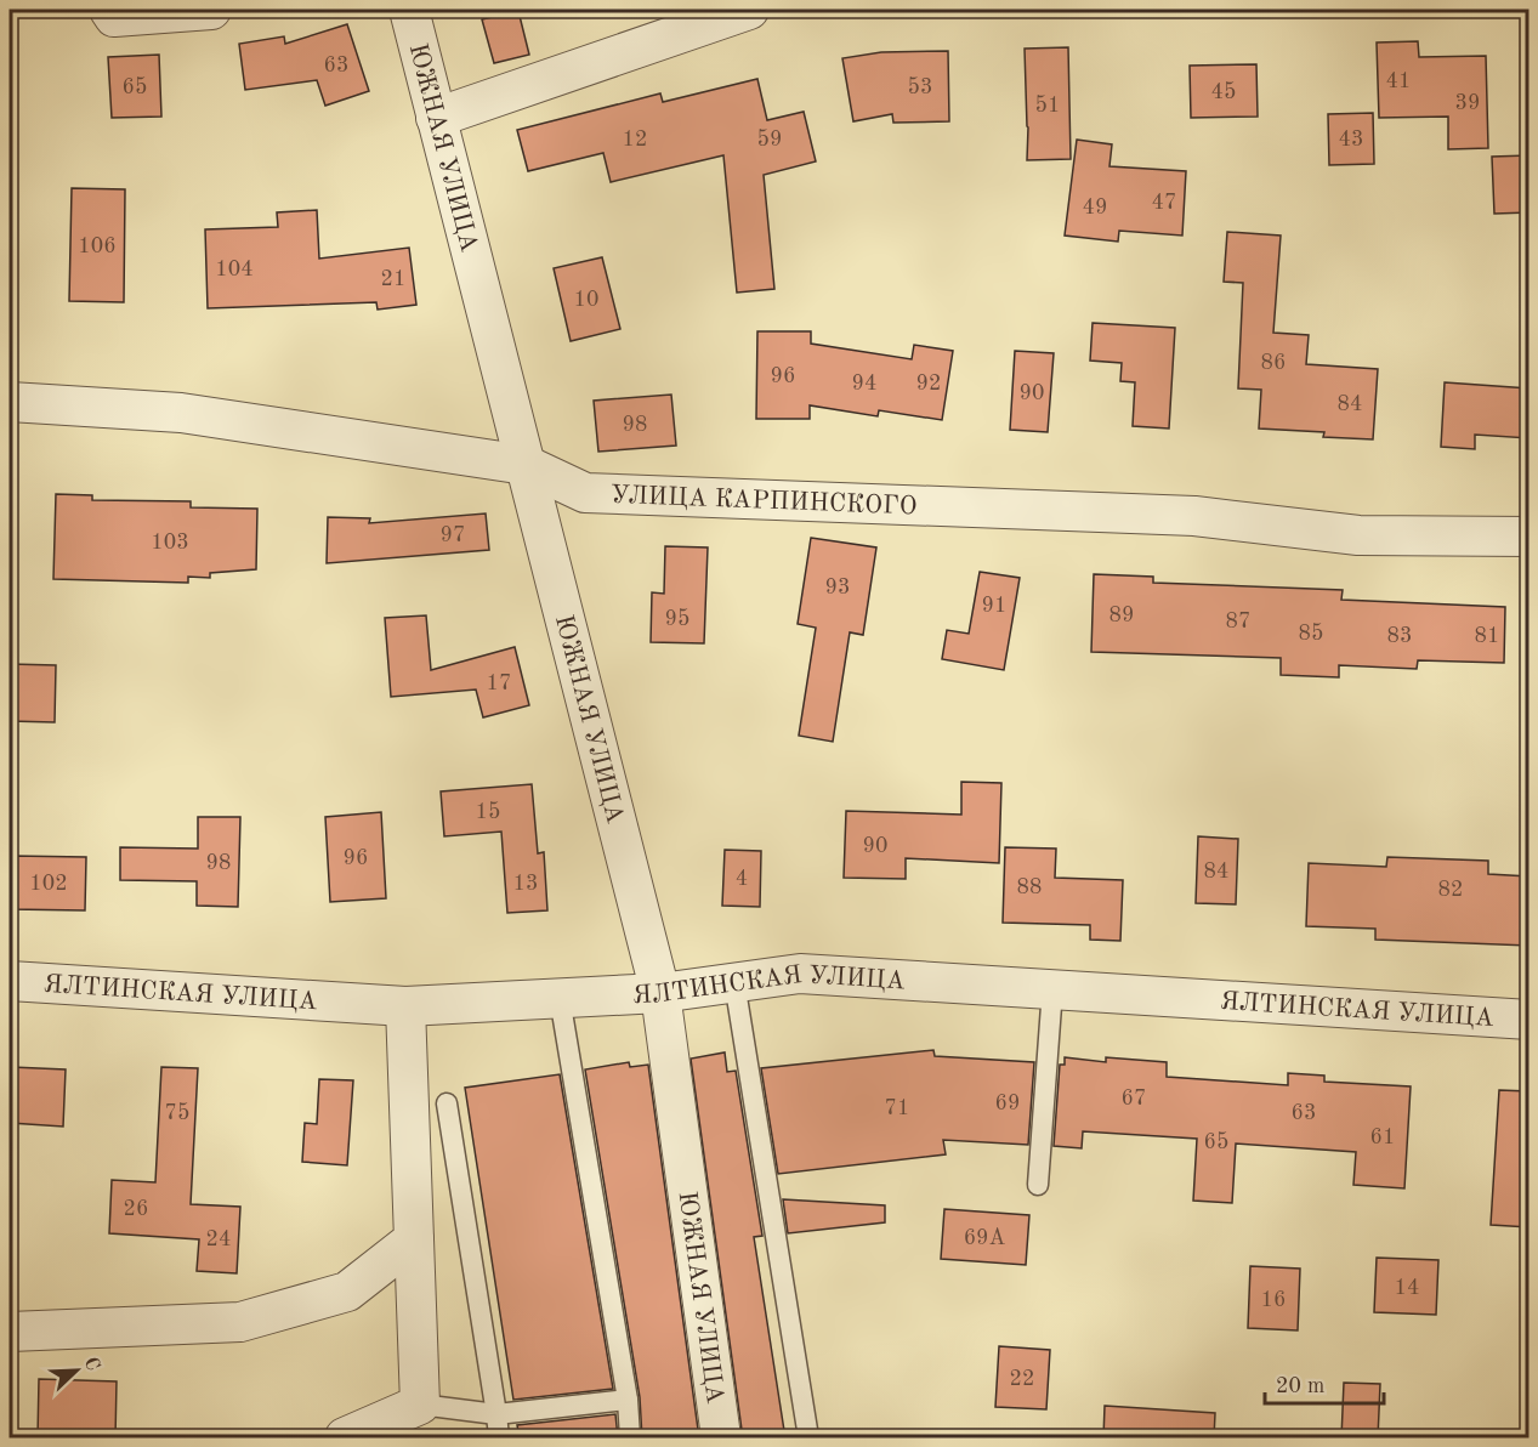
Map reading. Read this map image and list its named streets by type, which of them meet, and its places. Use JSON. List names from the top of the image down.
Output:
{
  "streets": {
    "street": ["ЮЖНАЯ УЛИЦА", "УЛИЦА КАРПИНСКОГО", "ЯЛТИНСКАЯ УЛИЦА"]
  },
  "crossings": [
    ["ЮЖНАЯ УЛИЦА", "УЛИЦА КАРПИНСКОГО"],
    ["ЮЖНАЯ УЛИЦА", "ЯЛТИНСКАЯ УЛИЦА"]
  ],
  "house_numbers": [
    "63",
    "41",
    "65",
    "53",
    "45",
    "39",
    "51",
    "12",
    "59",
    "43",
    "47",
    "49",
    "106",
    "104",
    "21",
    "10",
    "86",
    "96",
    "94",
    "92",
    "90",
    "84",
    "98",
    "97",
    "103",
    "93",
    "91",
    "89",
    "95",
    "87",
    "85",
    "83",
    "81",
    "17",
    "15",
    "90",
    "96",
    "98",
    "84",
    "4",
    "102",
    "13",
    "88",
    "82",
    "67",
    "69",
    "71",
    "75",
    "63",
    "61",
    "65",
    "26",
    "69А",
    "24",
    "14",
    "16",
    "22"
  ],
  "scale_bar": "20 m",
  "north": "top right"
}
